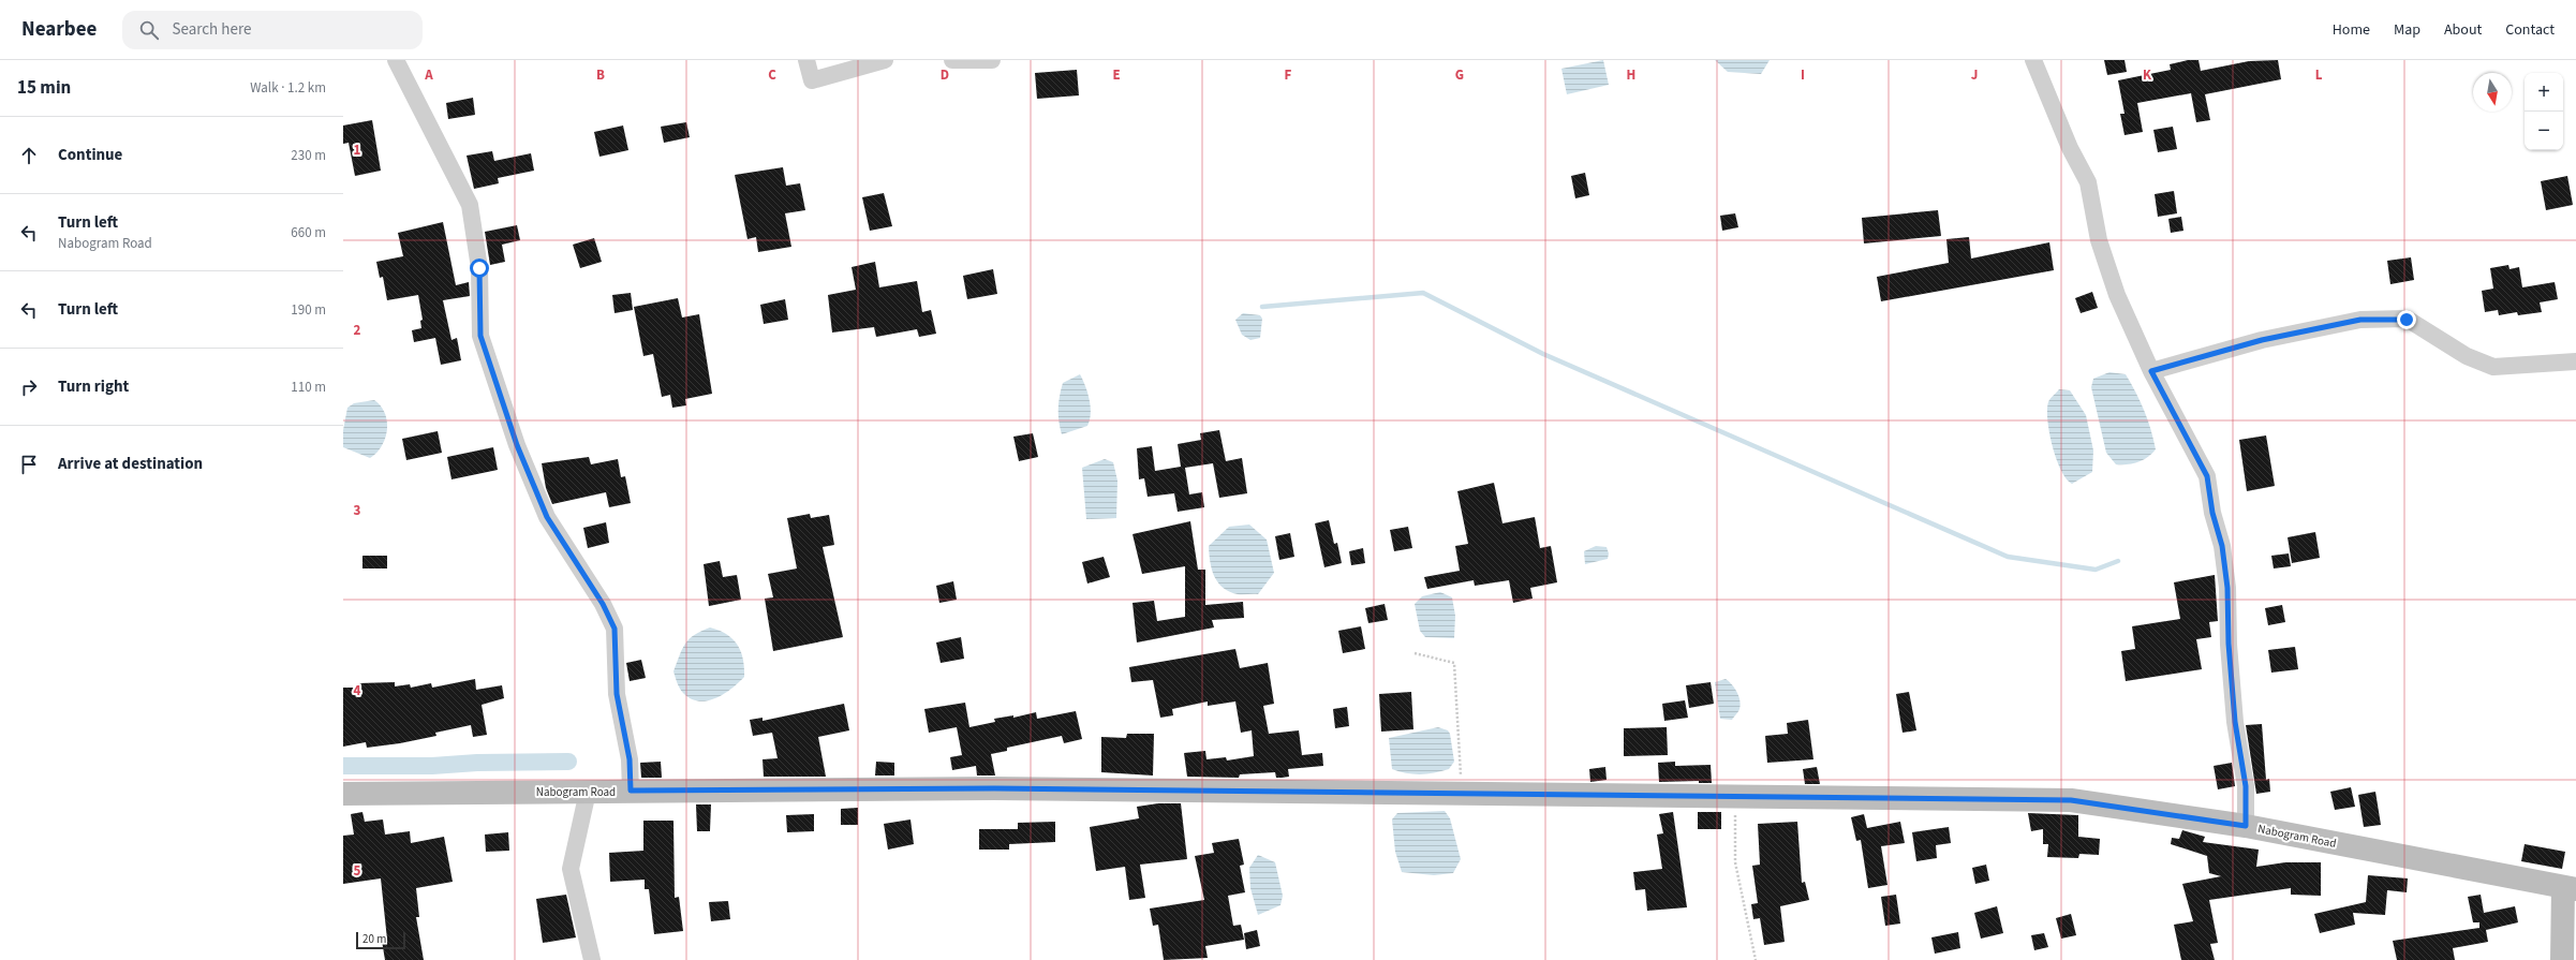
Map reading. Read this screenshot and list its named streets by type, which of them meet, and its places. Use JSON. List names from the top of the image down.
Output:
{
  "streets": {
    "main road": ["Nabogram Road"]
  },
  "scale_bar": "20 m",
  "north": "bottom",
  "page": {
    "header": "Nearbee",
    "search": "Search here",
    "nav": [
      "Home",
      "Map",
      "About",
      "Contact"
    ],
    "heading": ["15 min", "Walk · 1.2 km"],
    "map_buttons": ["+", "−"],
    "list": [
      ["Continue", "230 m"],
      ["Turn left", "Nabogram Road", "660 m"],
      ["Turn left", "190 m"],
      ["Turn right", "110 m"],
      "Arrive at destination"
    ],
    "scale": "20 m"
  },
  "grid": {
    "columns": [
      "A",
      "B",
      "C",
      "D",
      "E",
      "F",
      "G",
      "H",
      "I",
      "J",
      "K",
      "L"
    ],
    "rows": [
      "1",
      "2",
      "3",
      "4",
      "5"
    ]
  }
}
